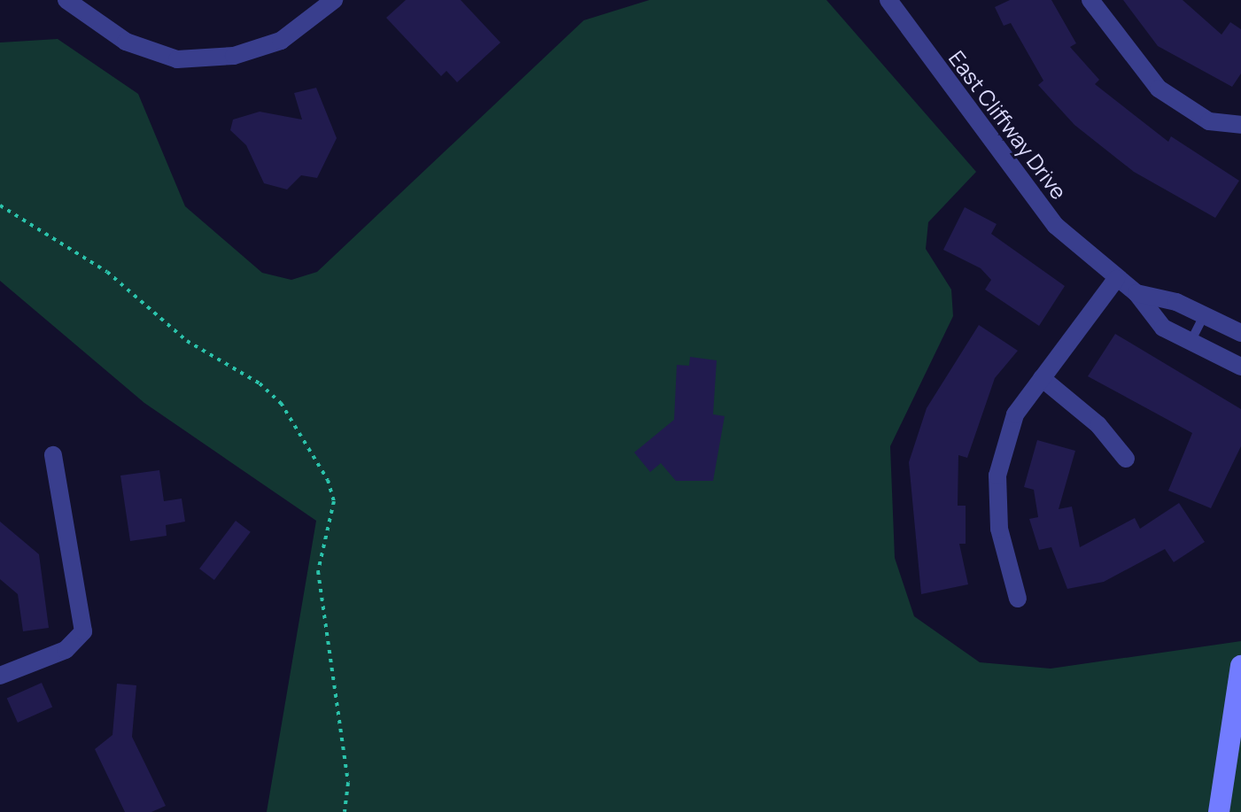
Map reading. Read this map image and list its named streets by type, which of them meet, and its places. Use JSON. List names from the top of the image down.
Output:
{
  "streets": {
    "street": ["East Cliffway Drive"]
  }
}
